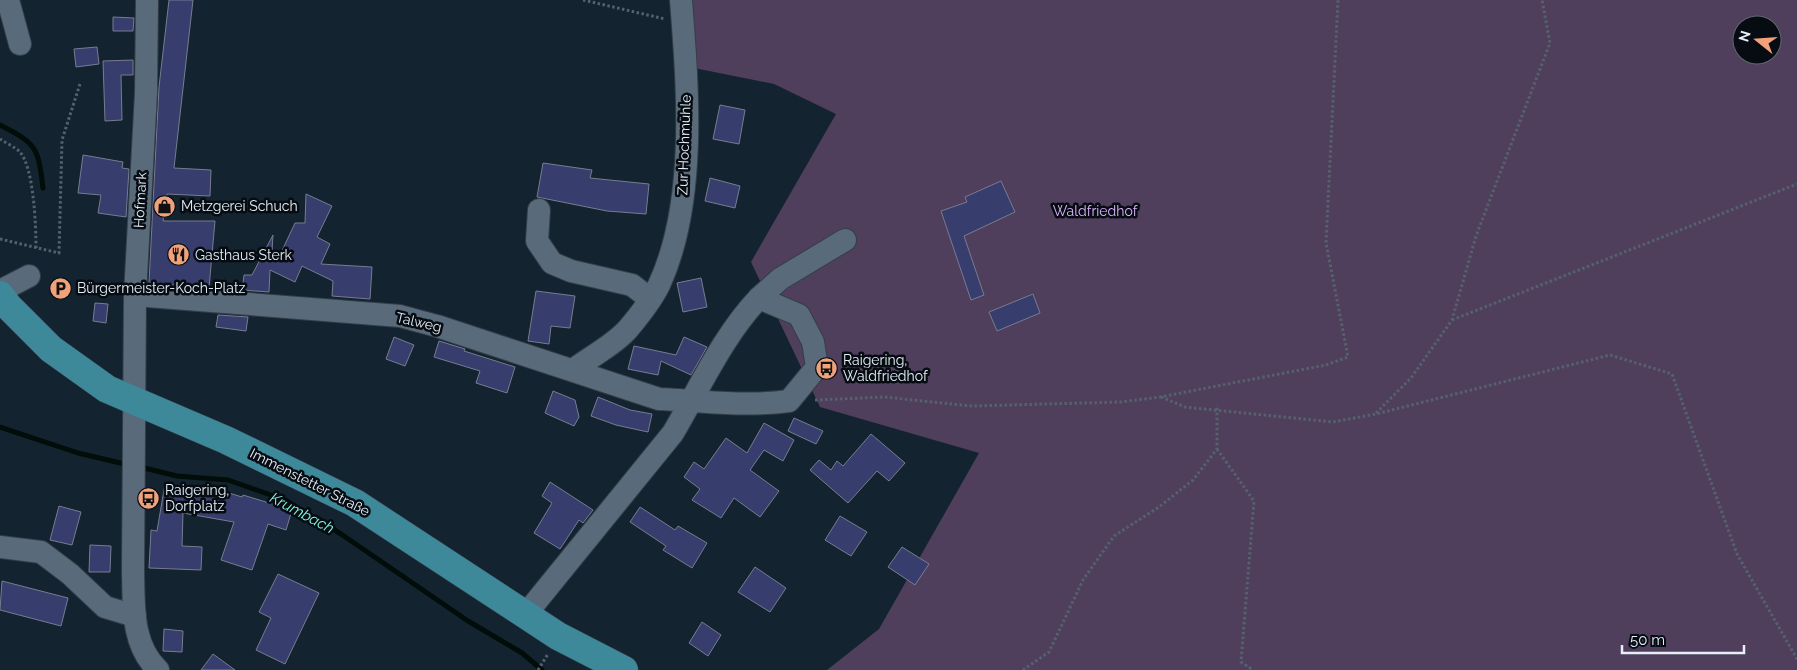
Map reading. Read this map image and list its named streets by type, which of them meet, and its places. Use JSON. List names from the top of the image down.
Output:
{
  "streets": {
    "main road": ["Immenstetter Straße"],
    "street": ["Zur Hochmühle", "Hofmark", "Talweg"]
  },
  "crossings": [
    ["Zur Hochmühle", "Talweg"],
    ["Hofmark", "Talweg"],
    ["Hofmark", "Immenstetter Straße"]
  ],
  "water": ["Krumbach"],
  "parks": ["Waldfriedhof"],
  "places": {
    "shop": ["Metzgerei Schuch"],
    "restaurant": ["Gasthaus Sterk"],
    "parking": ["Bürgermeister-Koch-Platz"],
    "bus stop": ["Raigering, Waldfriedhof", "Raigering, Dorfplatz"]
  },
  "scale_bar": "50 m",
  "north": "left"
}
